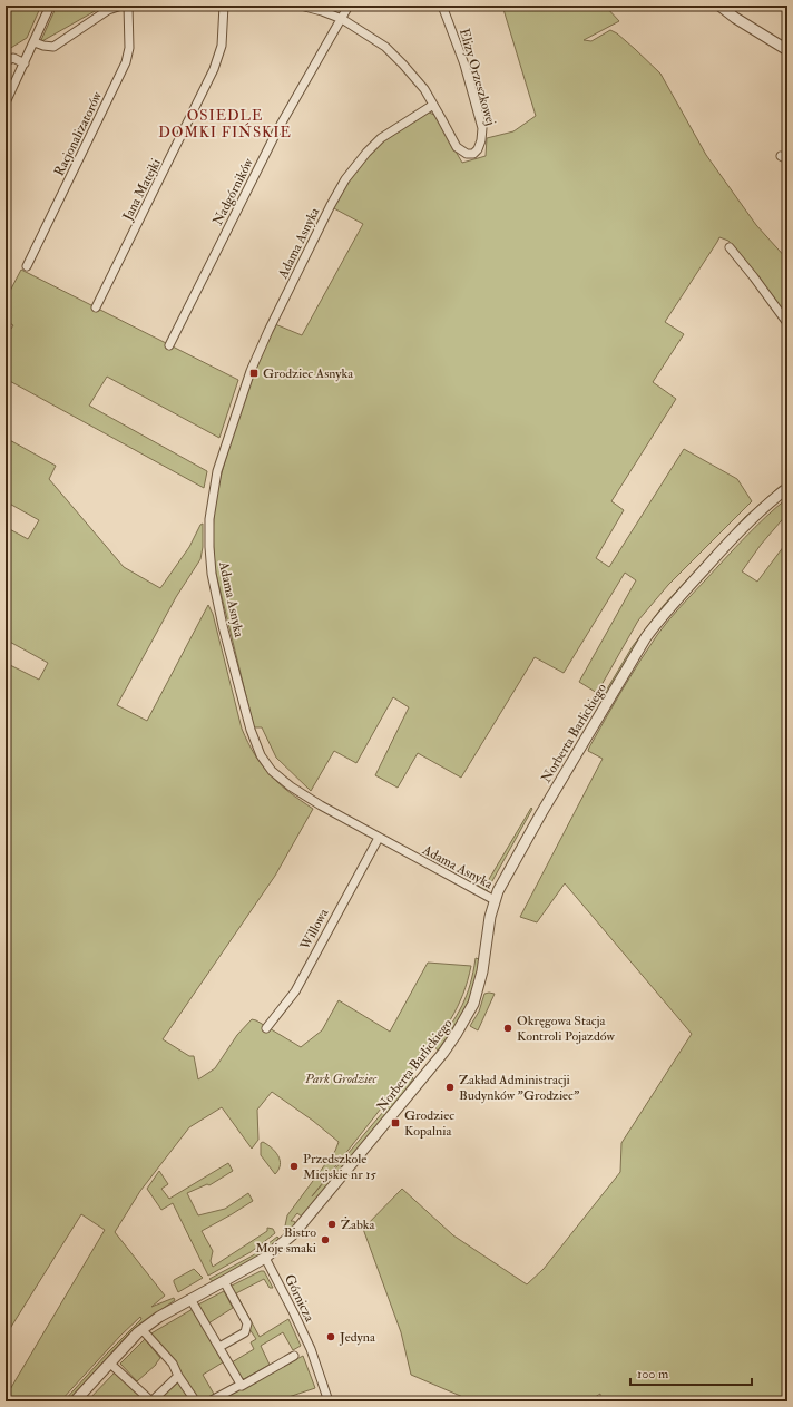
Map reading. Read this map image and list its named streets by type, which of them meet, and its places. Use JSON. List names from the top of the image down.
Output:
{
  "streets": {
    "street": [
      "Elizy Orzeszkowej",
      "Racjonalizatorów",
      "Jana Matejki",
      "Nadgórników",
      "Adama Asnyka",
      "Norberta Barlickiego",
      "Willowa",
      "Górnicza"
    ]
  },
  "crossings": [
    ["Elizy Orzeszkowej", "Adama Asnyka"],
    ["Adama Asnyka", "Norberta Barlickiego"],
    ["Adama Asnyka", "Willowa"],
    ["Norberta Barlickiego", "Górnicza"]
  ],
  "districts": ["OSIEDLE DOMKI FIŃSKIE"],
  "parks": ["Park Grodziec"],
  "places": {
    "transit": ["Grodziec Asnyka", "Grodziec Kopalnia"],
    "other": [
      "Okręgowa Stacja Kontroli Pojazdów",
      "Zakład Administracji Budynków \"Grodziec\"",
      "Przedszkole Miejskie nr 15",
      "Żabka",
      "Bistro Moje smaki",
      "Jedyna"
    ]
  },
  "scale_bar": "100 m"
}
